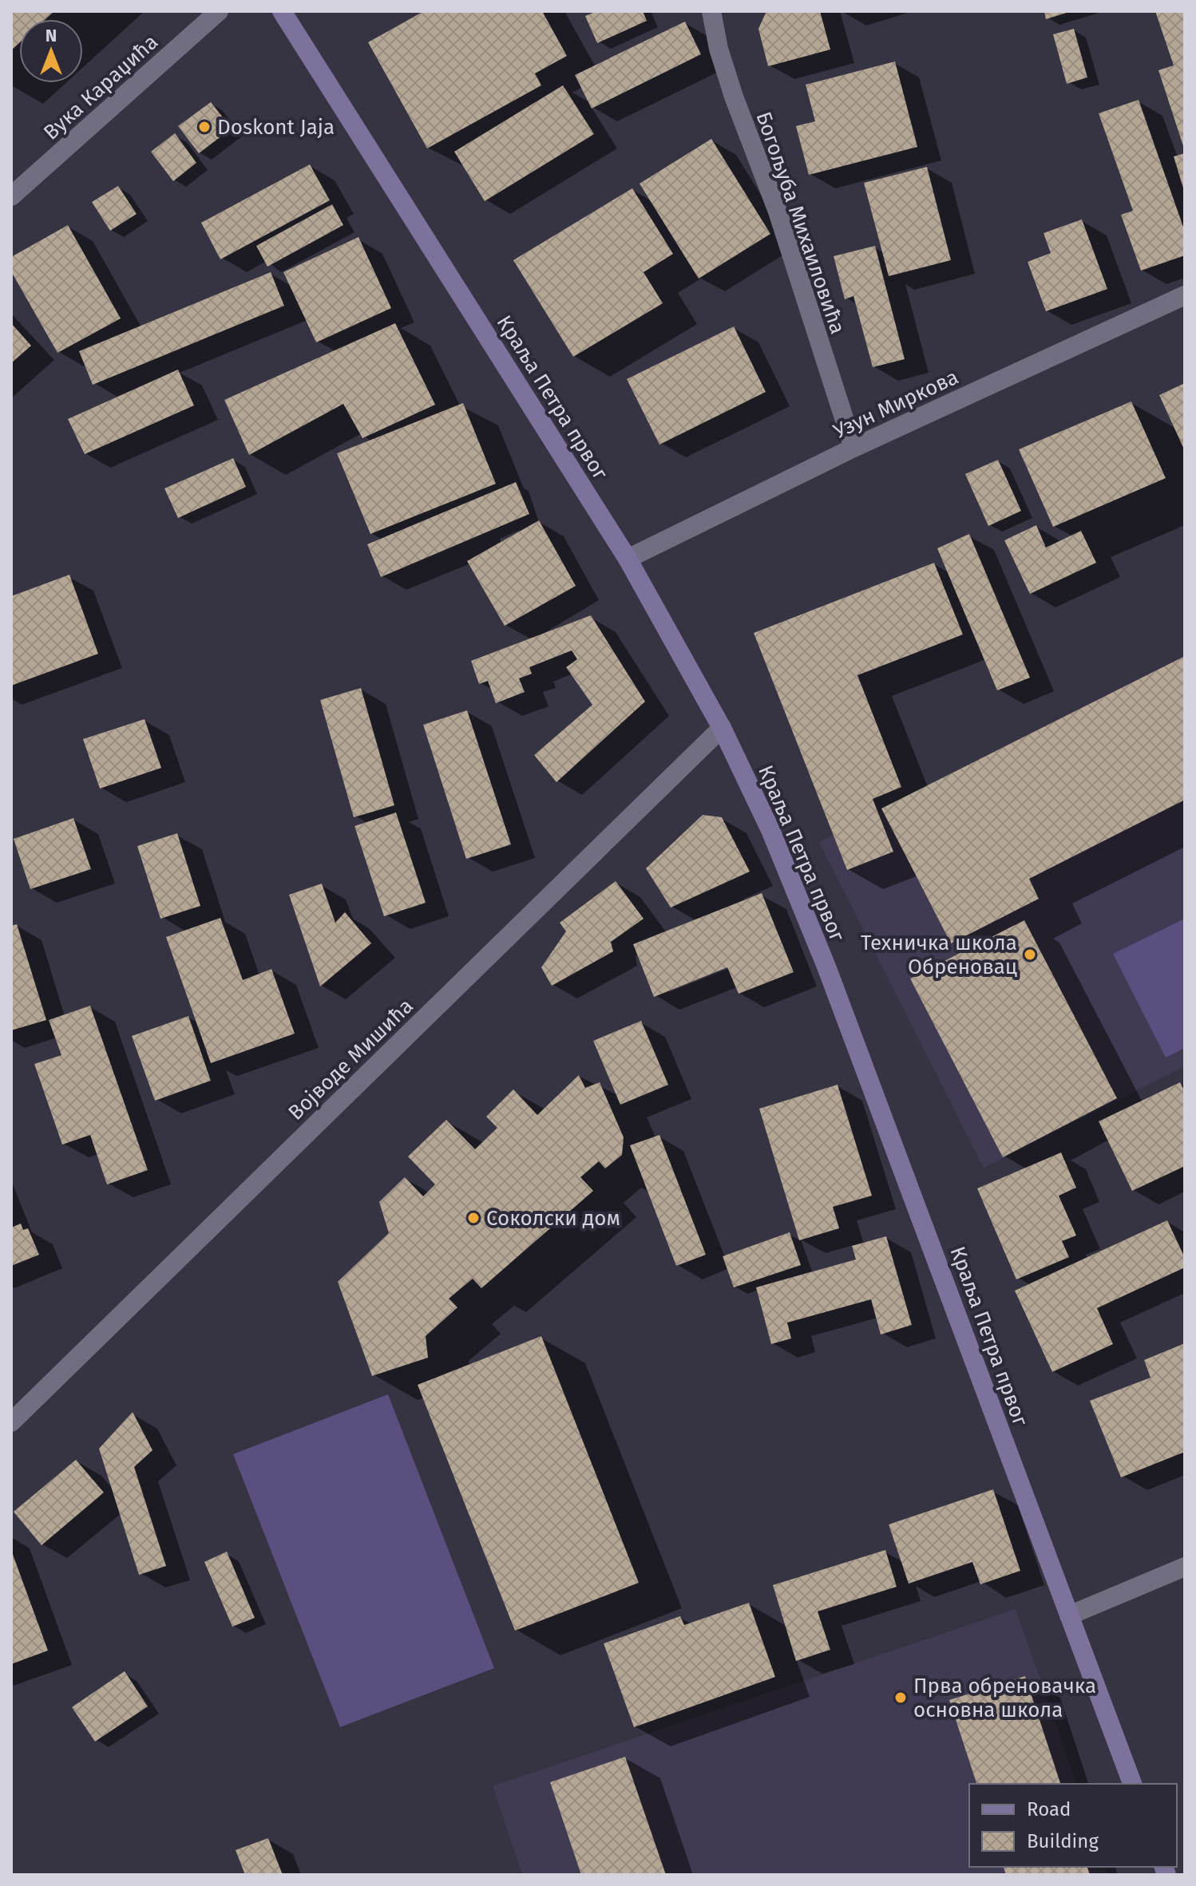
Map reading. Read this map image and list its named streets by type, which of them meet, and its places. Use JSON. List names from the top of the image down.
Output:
{
  "streets": {
    "street": [
      "Вука Караџића",
      "Богољуба Михаиловића",
      "Краља Петра првог",
      "Узун Миркова",
      "Војводе Мишића"
    ]
  },
  "crossings": [
    ["Богољуба Михаиловића", "Узун Миркова"],
    ["Краља Петра првог", "Узун Миркова"],
    ["Краља Петра првог", "Војводе Мишића"]
  ],
  "places": [
    "Doskont Jaja",
    "Техничка школа Обреновац",
    "Соколски дом",
    "Прва обреновачка основна школа"
  ],
  "legend": ["Road", "Building"],
  "north": "top"
}
